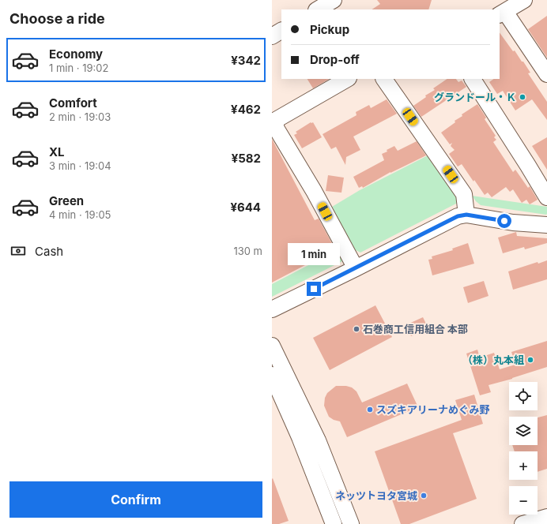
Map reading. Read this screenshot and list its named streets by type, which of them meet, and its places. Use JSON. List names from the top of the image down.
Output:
{
  "places": [
    "グランドール・Ｋ",
    "石巻商工信用組合 本部",
    "（株）丸本組",
    "スズキアリーナめぐみ野",
    "ネッツトヨタ宮城"
  ],
  "page": {
    "heading": "Choose a ride",
    "banner": ["Pickup", "Drop-off"],
    "list": [
      {
        "name": "Economy",
        "note": "1 min · 19:02",
        "value": "¥342"
      },
      {
        "name": "Comfort",
        "note": "2 min · 19:03",
        "value": "¥462"
      },
      {
        "name": "XL",
        "note": "3 min · 19:04",
        "value": "¥582"
      },
      {
        "name": "Green",
        "note": "4 min · 19:05",
        "value": "¥644"
      }
    ],
    "pay": ["Cash", "130 m"],
    "bubble": "1 min",
    "map_buttons": ["+", "−"],
    "buttons": "Confirm"
  }
}
